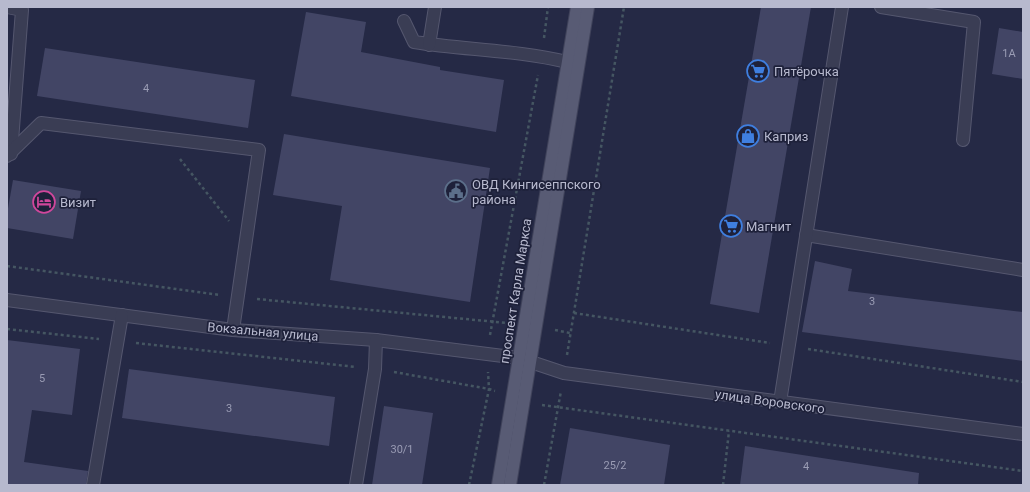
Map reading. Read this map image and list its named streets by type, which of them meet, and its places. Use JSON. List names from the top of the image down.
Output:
{
  "streets": {
    "main road": ["проспект Карла Маркса"],
    "street": ["Вокзальная улица", "улица Воровского"]
  },
  "crossings": [
    ["проспект Карла Маркса", "Вокзальная улица"],
    ["проспект Карла Маркса", "улица Воровского"],
    ["Вокзальная улица", "улица Воровского"]
  ],
  "places": {
    "supermarket": ["Пятёрочка", "Магнит"],
    "shop": ["Каприз"],
    "public building": ["ОВД Кингисеппского района"],
    "hotel": ["Визит"]
  },
  "house_numbers": [
    "1А",
    "4",
    "3",
    "5",
    "3",
    "30/1",
    "25/2",
    "4"
  ]
}
